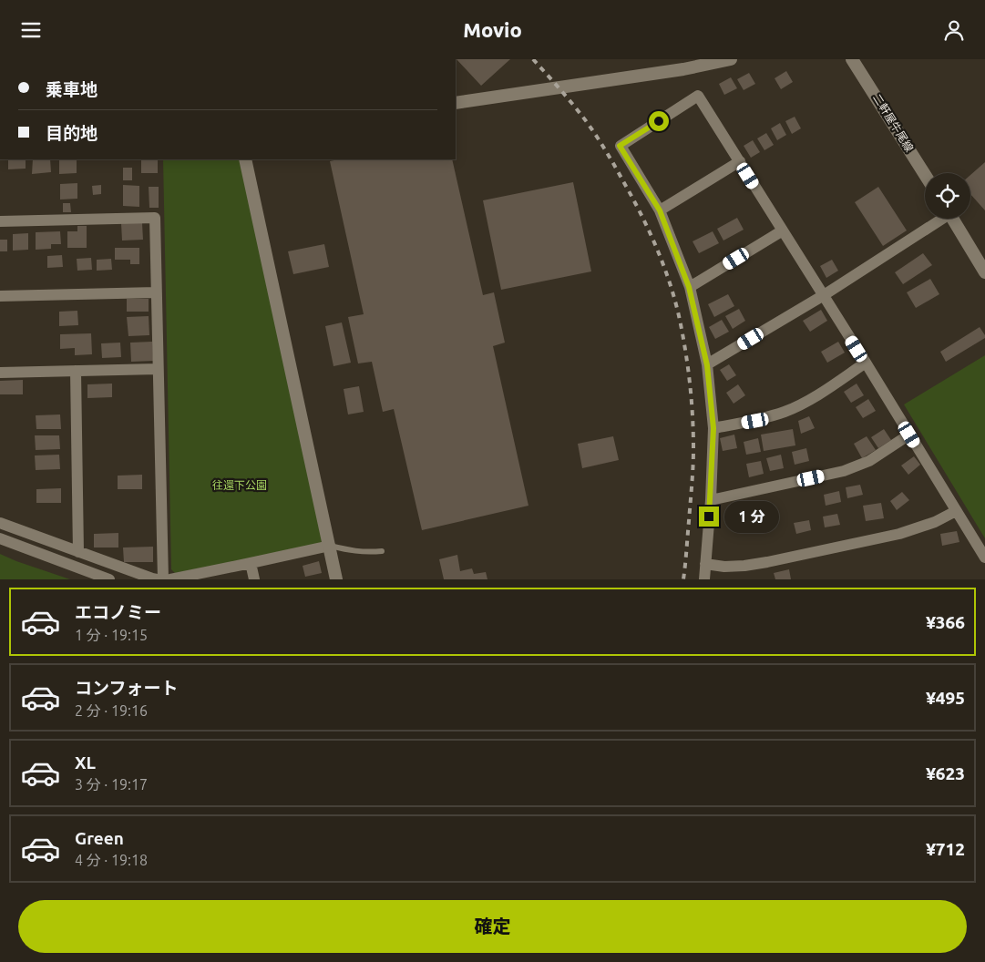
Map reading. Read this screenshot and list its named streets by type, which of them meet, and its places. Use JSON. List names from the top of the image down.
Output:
{
  "streets": {
    "street": ["二軒屋牛尾線"]
  },
  "parks": ["往還下公園"],
  "page": {
    "header": "Movio",
    "banner": ["乗車地", "目的地"],
    "bubble": "1 分",
    "list": [
      {
        "name": "エコノミー",
        "note": "1 分 · 19:15",
        "value": "¥366"
      },
      {
        "name": "コンフォート",
        "note": "2 分 · 19:16",
        "value": "¥495"
      },
      {
        "name": "XL",
        "note": "3 分 · 19:17",
        "value": "¥623"
      },
      {
        "name": "Green",
        "note": "4 分 · 19:18",
        "value": "¥712"
      }
    ],
    "buttons": "確定"
  }
}
